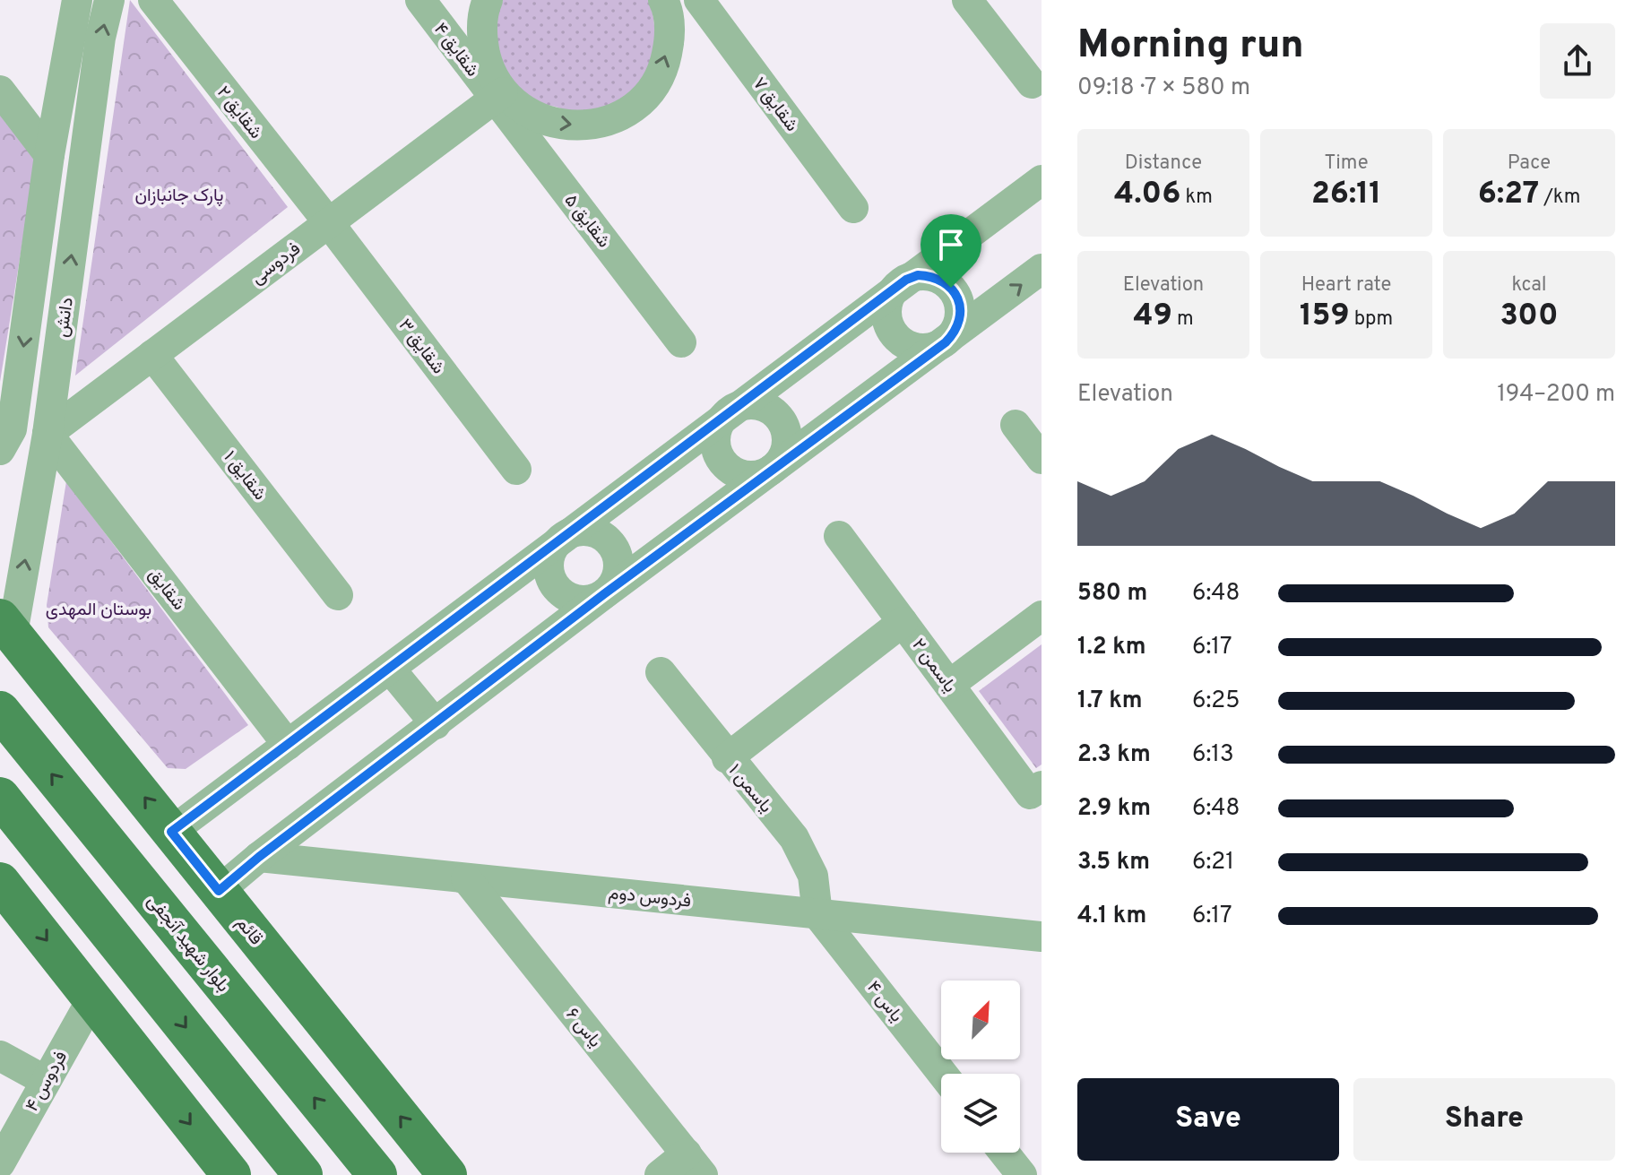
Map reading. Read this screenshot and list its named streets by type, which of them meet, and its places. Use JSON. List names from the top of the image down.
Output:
{
  "streets": {
    "main road": ["قائم", "بلوار شهید آنجفی"],
    "street": [
      "شقایق ۴",
      "شقایق ۷",
      "شقایق ۲",
      "شقایق ۵",
      "فردوسی",
      "دانش",
      "شقایق ۳",
      "شقایق ۱",
      "شقایق",
      "یاسمن ۲",
      "یاسمن ۱",
      "فردوس دوم",
      "یاس ۴",
      "یاس ۶",
      "فردوس ۴"
    ]
  },
  "crossings": [
    ["شقایق ۴", "شقایق ۵"],
    ["شقایق ۴", "فردوسی"],
    ["شقایق ۲", "فردوسی"],
    ["شقایق ۲", "شقایق ۳"],
    ["شقایق ۵", "فردوسی"],
    ["فردوسی", "دانش"],
    ["فردوسی", "شقایق ۳"],
    ["فردوسی", "شقایق ۱"],
    ["فردوسی", "شقایق"],
    ["دانش", "شقایق"],
    ["دانش", "قائم"],
    ["یاسمن ۱", "فردوس دوم"],
    ["یاسمن ۱", "یاس ۴"],
    ["فردوس دوم", "یاس ۴"],
    ["فردوس دوم", "یاس ۶"]
  ],
  "parks": ["پارک جانبازان", "بوستان المهدی"],
  "north": "top right",
  "page": {
    "heading": ["Morning run", "09:18 · 7 × 580 m"],
    "stats": [
      ["Distance", "4.06 km"],
      ["Time", "26:11"],
      ["Pace", "6:27 /km"],
      ["Elevation", "49 m"],
      ["Heart rate", "159 bpm"],
      ["kcal", "300"]
    ],
    "chart": ["Elevation", "194–200 m"],
    "list": [
      {
        "name": "580 m",
        "note": "6:48"
      },
      {
        "name": "1.2 km",
        "note": "6:17"
      },
      {
        "name": "1.7 km",
        "note": "6:25"
      },
      {
        "name": "2.3 km",
        "note": "6:13"
      },
      {
        "name": "2.9 km",
        "note": "6:48"
      },
      {
        "name": "3.5 km",
        "note": "6:21"
      },
      {
        "name": "4.1 km",
        "note": "6:17"
      }
    ],
    "buttons": ["Save", "Share"]
  }
}
